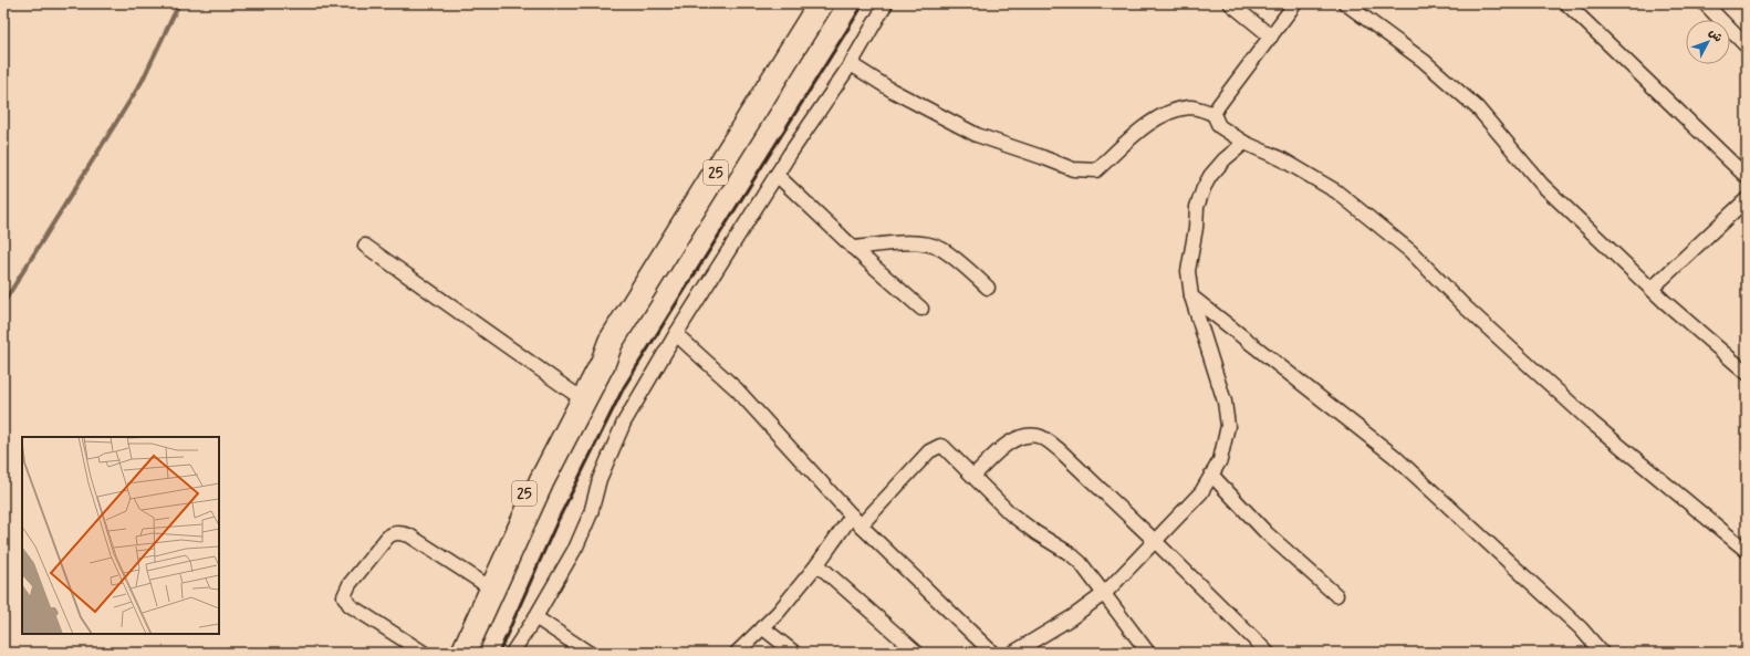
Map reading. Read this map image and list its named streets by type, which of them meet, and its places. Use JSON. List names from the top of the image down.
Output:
{
  "streets": {
    "highway": ["25"]
  },
  "north": "top right"
}
